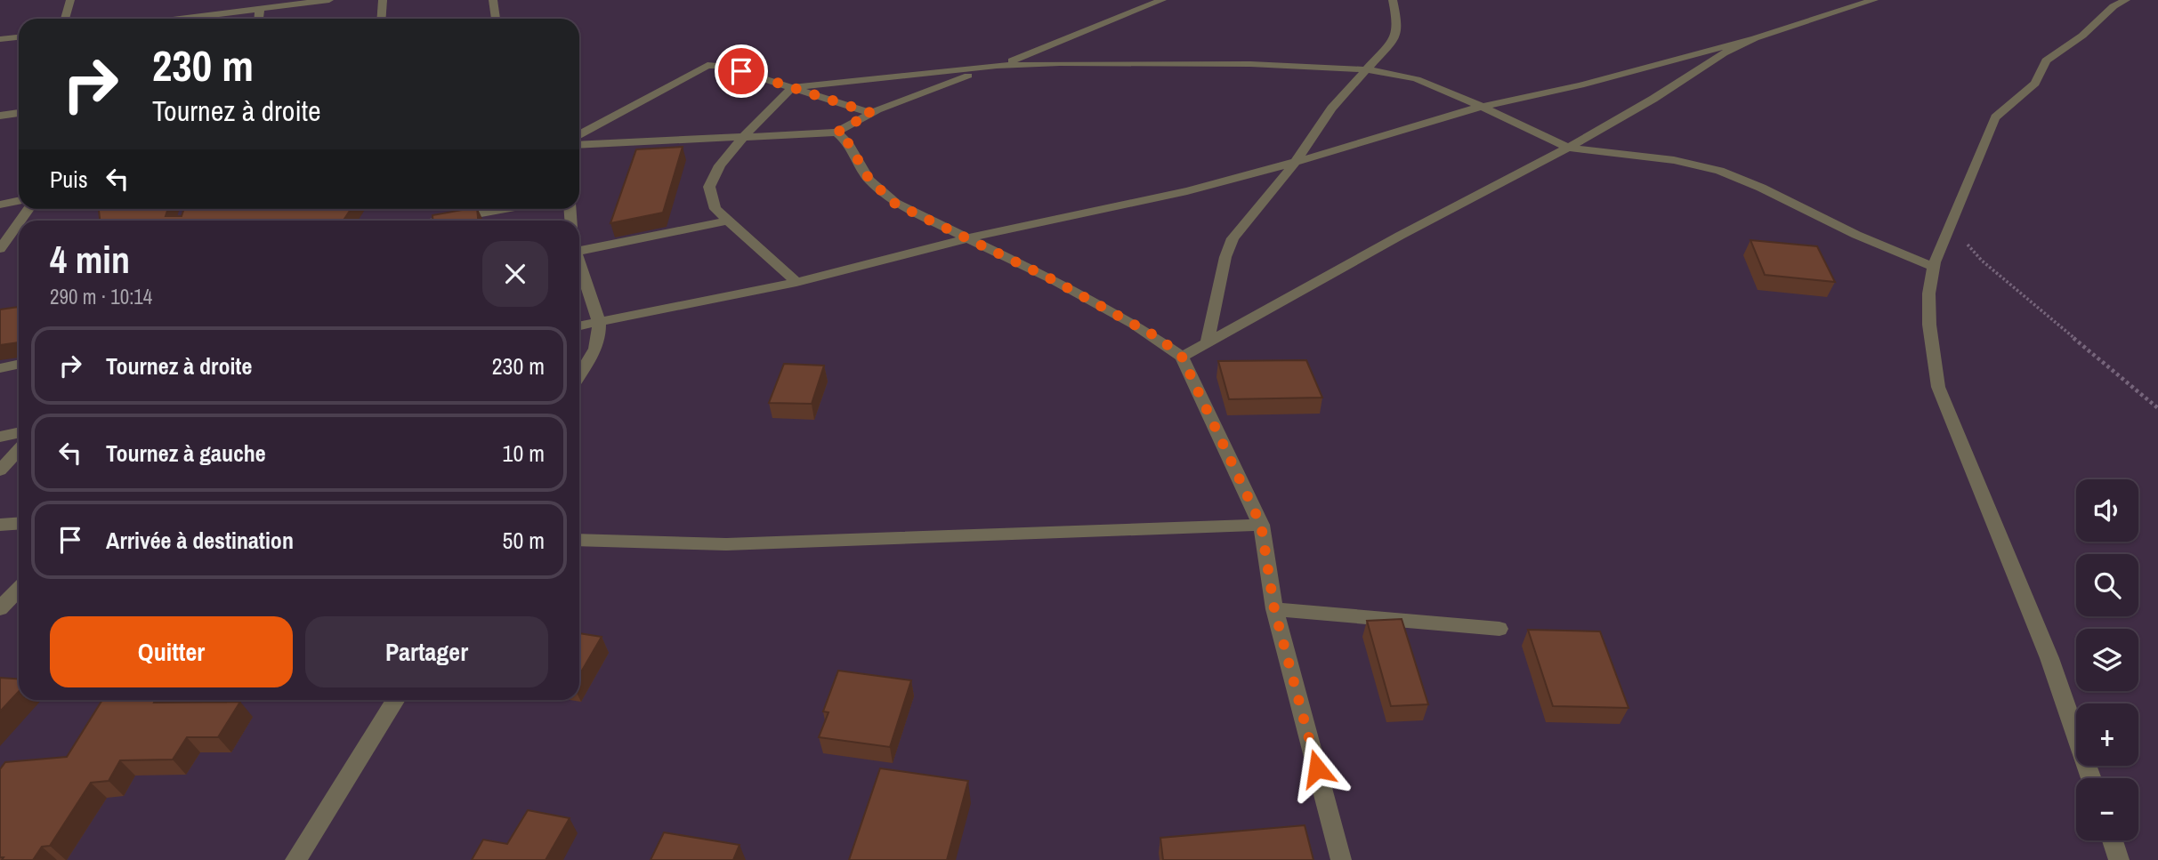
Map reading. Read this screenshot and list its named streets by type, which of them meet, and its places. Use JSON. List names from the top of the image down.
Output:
{
  "page": {
    "turn": ["230 m", "Tournez à droite"],
    "then": "Puis",
    "heading": ["4 min", "290 m · 10:14"],
    "list": [
      {
        "name": "Tournez à droite",
        "value": "230 m"
      },
      {
        "name": "Tournez à gauche",
        "value": "10 m"
      },
      {
        "name": "Arrivée à destination",
        "value": "50 m"
      }
    ],
    "map_buttons": ["+", "−"],
    "buttons": ["Quitter", "Partager"]
  }
}
